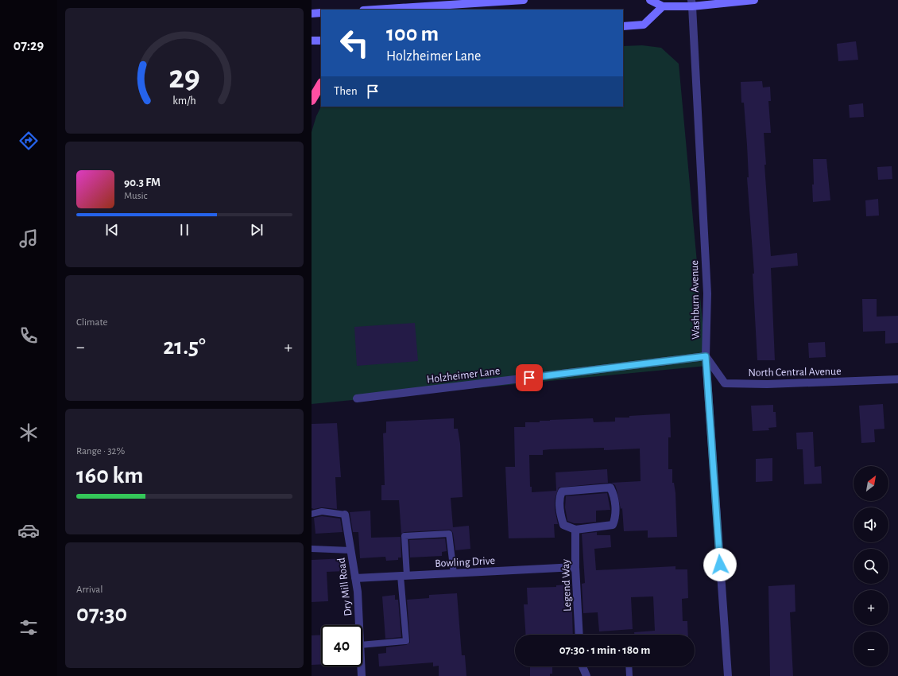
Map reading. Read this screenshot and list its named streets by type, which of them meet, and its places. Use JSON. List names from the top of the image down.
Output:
{
  "streets": {
    "street": [
      "Washburn Avenue",
      "North Central Avenue",
      "Holzheimer Lane",
      "Bowling Drive",
      "Legend Way",
      "Dry Mill Road"
    ]
  },
  "crossings": [
    ["Washburn Avenue", "North Central Avenue"],
    ["Washburn Avenue", "Holzheimer Lane"],
    ["North Central Avenue", "Holzheimer Lane"],
    ["Bowling Drive", "Legend Way"],
    ["Bowling Drive", "Dry Mill Road"]
  ],
  "north": "top right",
  "page": {
    "tabs": "07:29",
    "turn": ["100 m", "Holzheimer Lane"],
    "then": "Then",
    "song": ["90.3 FM", "Music"],
    "tile": [
      "Climate",
      ["Range · 32%", "160 km"],
      ["Arrival", "07:30"]
    ],
    "heat": ["−", "21.5°", "+"],
    "map_buttons": ["+", "−"],
    "limit": "40",
    "trip": "07:30 · 1 min · 180 m",
    "gauge": ["29", "km/h"]
  }
}
